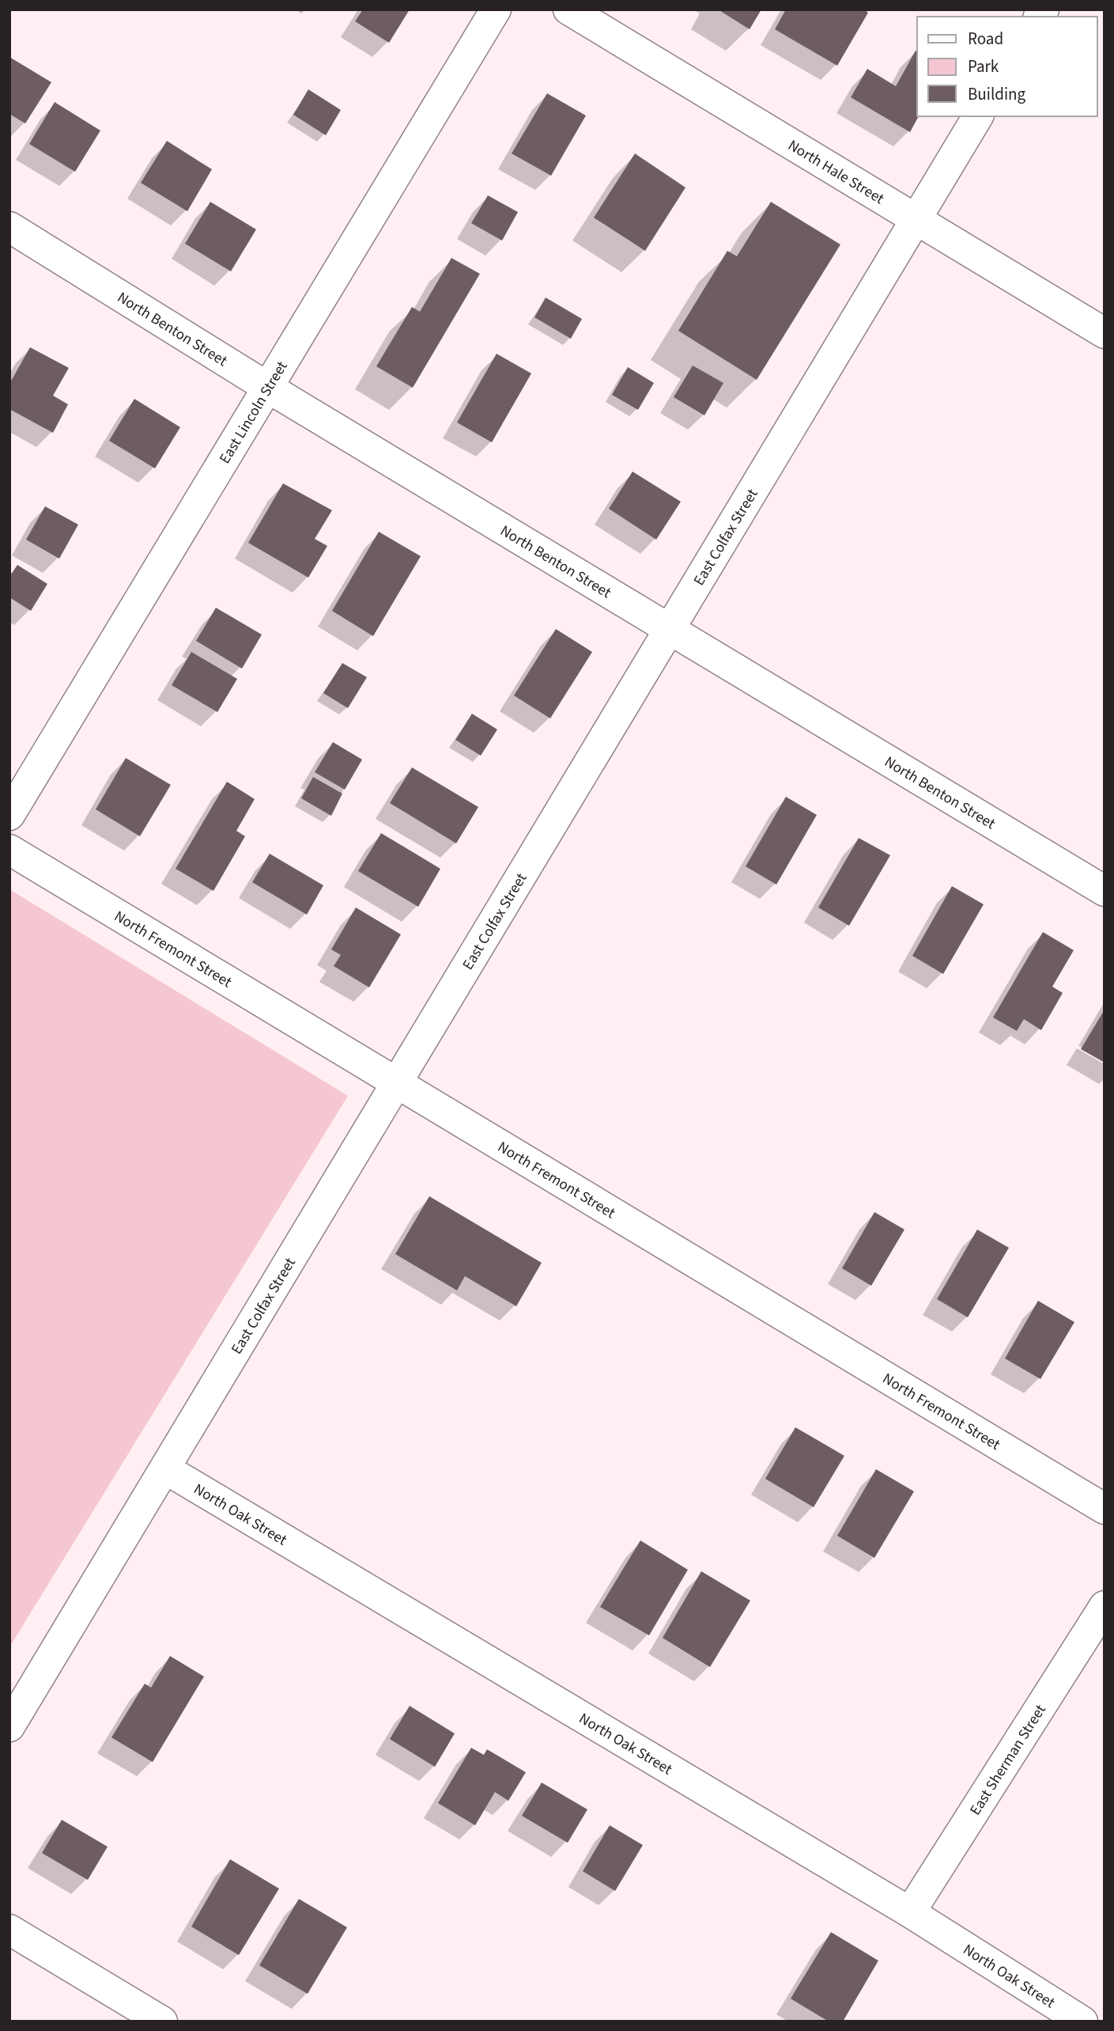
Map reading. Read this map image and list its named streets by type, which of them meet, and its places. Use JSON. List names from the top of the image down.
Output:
{
  "streets": {
    "street": [
      "North Hale Street",
      "North Benton Street",
      "East Lincoln Street",
      "East Colfax Street",
      "North Fremont Street",
      "North Oak Street",
      "East Sherman Street"
    ]
  },
  "crossings": [
    ["North Hale Street", "East Colfax Street"],
    ["North Benton Street", "East Lincoln Street"],
    ["North Benton Street", "East Colfax Street"],
    ["East Colfax Street", "North Fremont Street"],
    ["East Colfax Street", "North Oak Street"],
    ["North Oak Street", "East Sherman Street"]
  ],
  "legend": ["Road", "Park", "Building"]
}
